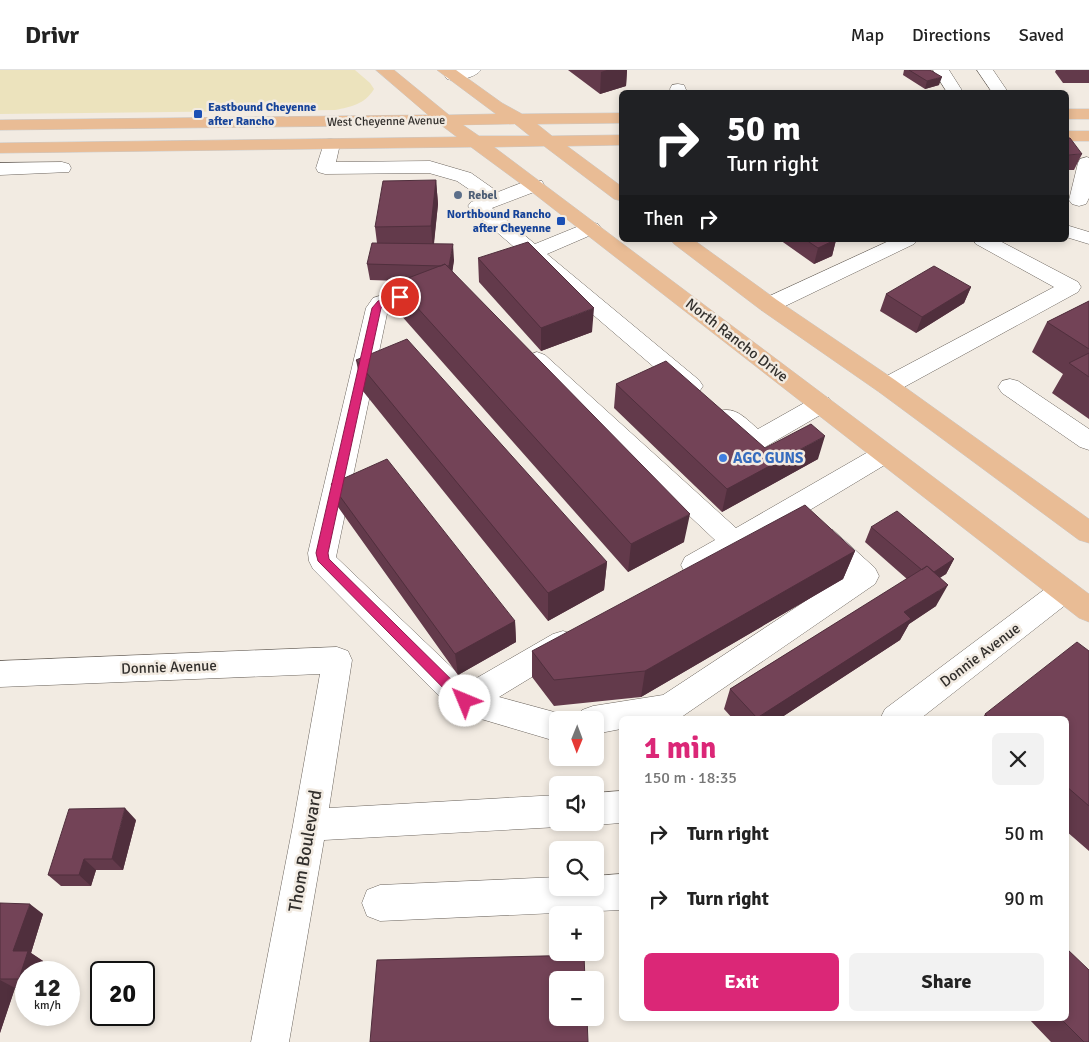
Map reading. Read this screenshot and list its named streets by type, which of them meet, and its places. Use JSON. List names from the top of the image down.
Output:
{
  "streets": {
    "main road": ["West Cheyenne Avenue", "North Rancho Drive"],
    "street": ["Donnie Avenue", "Thom Boulevard"]
  },
  "crossings": [
    ["West Cheyenne Avenue", "North Rancho Drive"],
    ["North Rancho Drive", "Donnie Avenue"],
    ["Donnie Avenue", "Thom Boulevard"]
  ],
  "places": {
    "transit": ["Eastbound Cheyenne after Rancho", "Northbound Rancho after Cheyenne"],
    "other": ["Rebel", "AGC GUNS"]
  },
  "north": "bottom",
  "page": {
    "header": "Drivr",
    "nav": ["Map", "Directions", "Saved"],
    "turn": ["50 m", "Turn right"],
    "then": "Then",
    "map_buttons": ["+", "−"],
    "heading": ["1 min", "150 m · 18:35"],
    "list": [
      {
        "name": "Turn right",
        "value": "50 m"
      },
      {
        "name": "Turn right",
        "value": "90 m"
      }
    ],
    "buttons": ["Exit", "Share"],
    "speed": "12 km/h",
    "limit": "20"
  }
}
